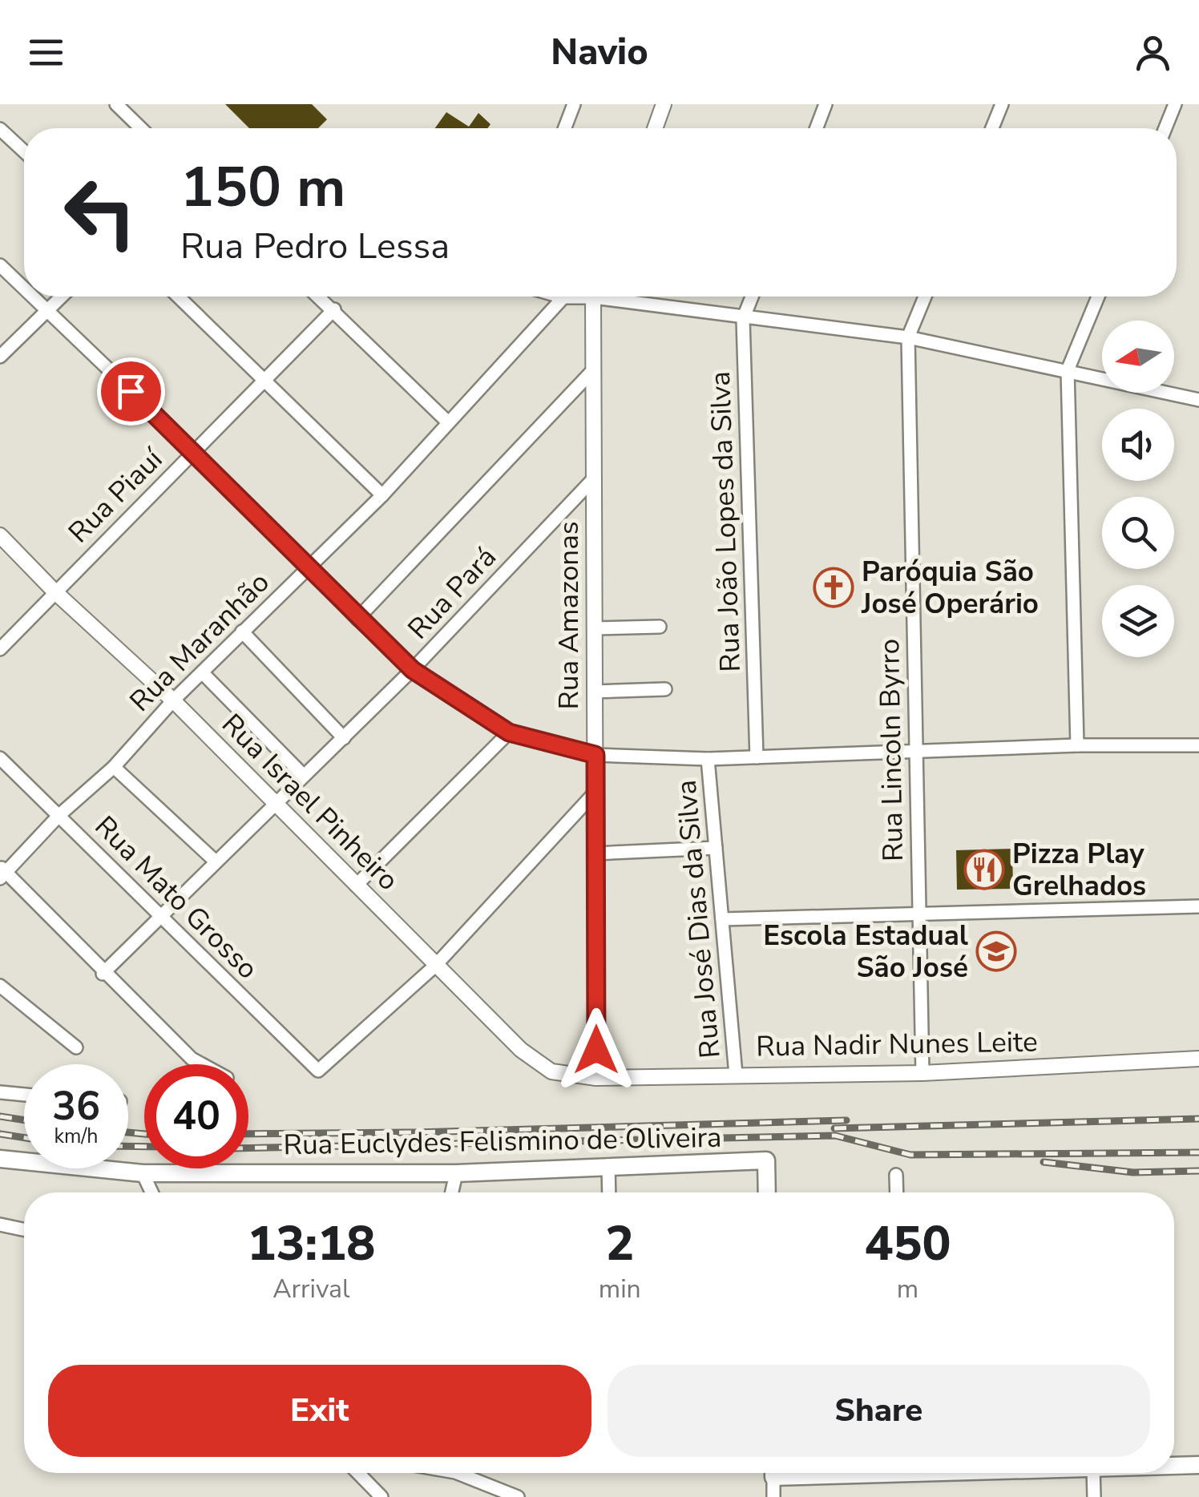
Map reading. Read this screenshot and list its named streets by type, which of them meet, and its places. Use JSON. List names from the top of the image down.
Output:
{
  "streets": {
    "main road": ["Rua Euclydes Felismino de Oliveira"],
    "street": [
      "Rua Piauí",
      "Rua João Lopes da Silva",
      "Rua Pará",
      "Rua Amazonas",
      "Rua Maranhão",
      "Rua Lincoln Byrro",
      "Rua Israel Pinheiro",
      "Rua Mato Grosso",
      "Rua José Dias da Silva",
      "Rua Nadir Nunes Leite"
    ]
  },
  "crossings": [
    ["Rua Piauí", "Rua Israel Pinheiro"],
    ["Rua Pará", "Rua Amazonas"],
    ["Rua Pará", "Rua Israel Pinheiro"],
    ["Rua Pará", "Rua Mato Grosso"],
    ["Rua Amazonas", "Rua Israel Pinheiro"],
    ["Rua Amazonas", "Rua Nadir Nunes Leite"],
    ["Rua Maranhão", "Rua Israel Pinheiro"],
    ["Rua Maranhão", "Rua Mato Grosso"],
    ["Rua Lincoln Byrro", "Rua Nadir Nunes Leite"],
    ["Rua Israel Pinheiro", "Rua Mato Grosso"],
    ["Rua Israel Pinheiro", "Rua Nadir Nunes Leite"],
    ["Rua José Dias da Silva", "Rua Nadir Nunes Leite"]
  ],
  "places": {
    "church": ["Paróquia São José Operário"],
    "restaurant": ["Pizza Play Grelhados"],
    "school or university": ["Escola Estadual São José"]
  },
  "north": "left",
  "page": {
    "header": "Navio",
    "turn": ["150 m", "Rua Pedro Lessa"],
    "speed": "36 km/h",
    "limit": "40",
    "eta": [
      "13:18",
      "Arrival",
      "2",
      "min",
      "450",
      "m"
    ],
    "buttons": ["Exit", "Share"]
  }
}
